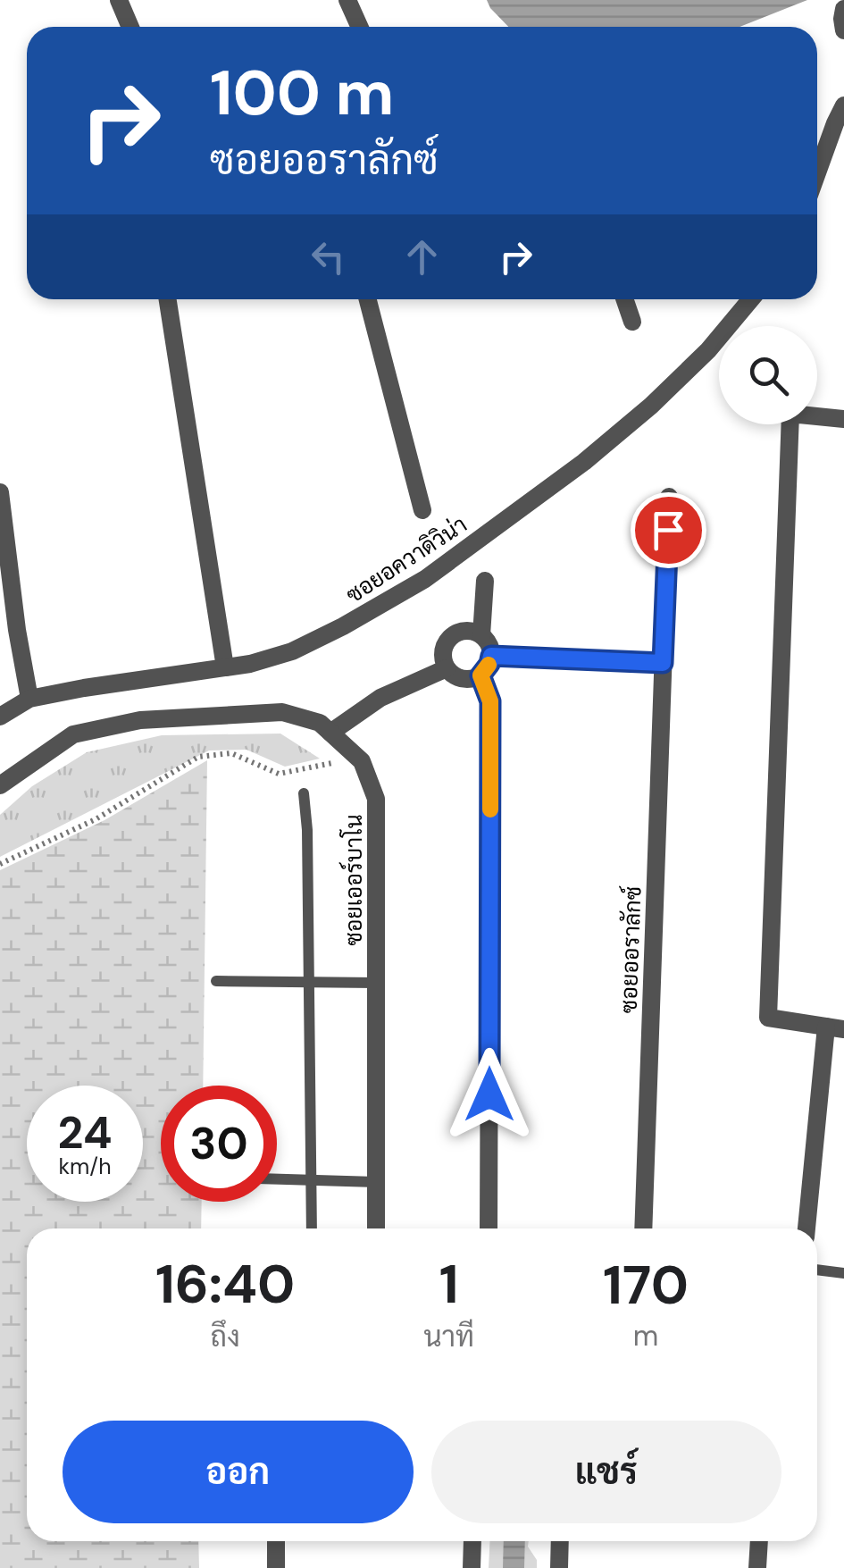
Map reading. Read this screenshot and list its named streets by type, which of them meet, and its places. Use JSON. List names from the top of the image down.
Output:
{
  "streets": {
    "street": ["ซอยอควาดิวิน่า", "ซอยเออร์บาโน", "ซอยออราลักซ์"]
  },
  "page": {
    "turn": ["100 m", "ซอยออราลักซ์"],
    "speed": "24 km/h",
    "limit": "30",
    "eta": [
      "16:40",
      "ถึง",
      "1",
      "นาที",
      "170",
      "m"
    ],
    "buttons": ["ออก", "แชร์"]
  }
}
